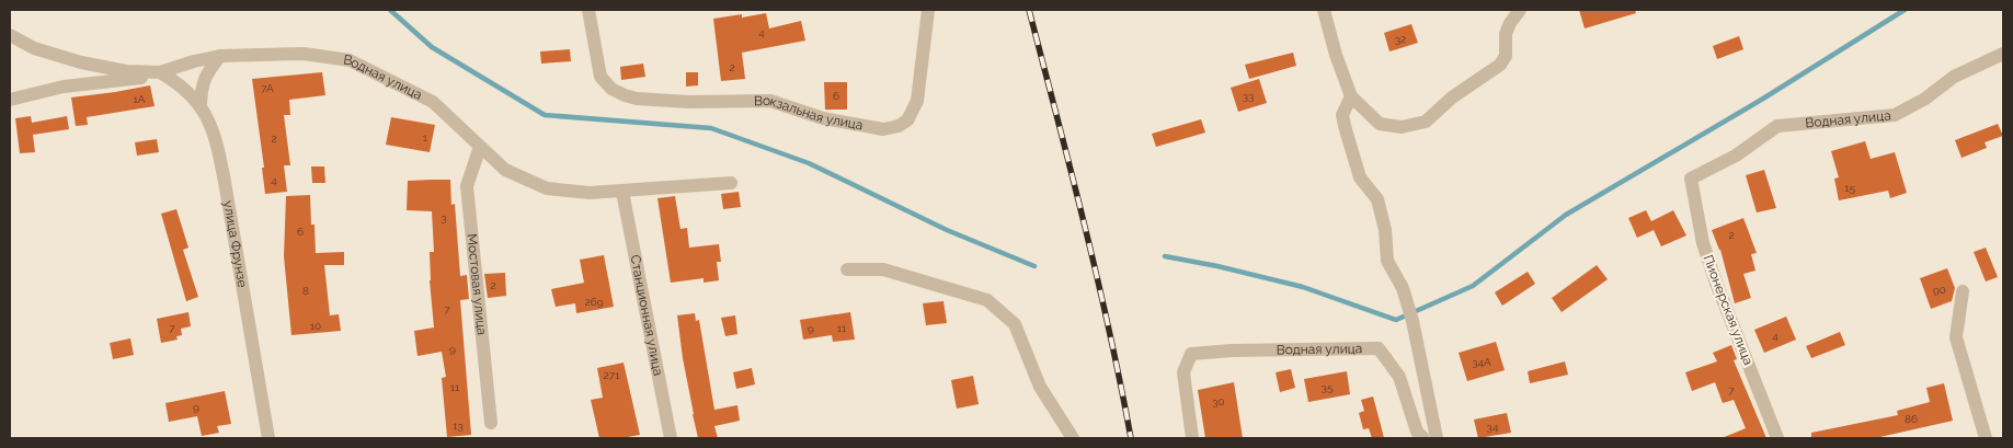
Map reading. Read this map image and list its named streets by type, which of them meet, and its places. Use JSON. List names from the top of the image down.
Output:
{
  "streets": {
    "street": [
      "Водная улица",
      "Вокзальная улица",
      "улица Фрунзе",
      "Мостовая улица",
      "Пионерская улица",
      "Станционная улица"
    ]
  },
  "crossings": [
    ["Водная улица", "улица Фрунзе"],
    ["Водная улица", "Мостовая улица"],
    ["Водная улица", "Пионерская улица"],
    ["Водная улица", "Станционная улица"]
  ],
  "house_numbers": [
    "4",
    "32",
    "2",
    "7А",
    "6",
    "33",
    "1А",
    "1",
    "2",
    "4",
    "15",
    "3",
    "6",
    "2",
    "2",
    "90",
    "8",
    "269",
    "7",
    "10",
    "7",
    "9",
    "11",
    "4",
    "9",
    "34А",
    "271",
    "11",
    "35",
    "7",
    "30",
    "9",
    "86",
    "13",
    "34"
  ]
}
